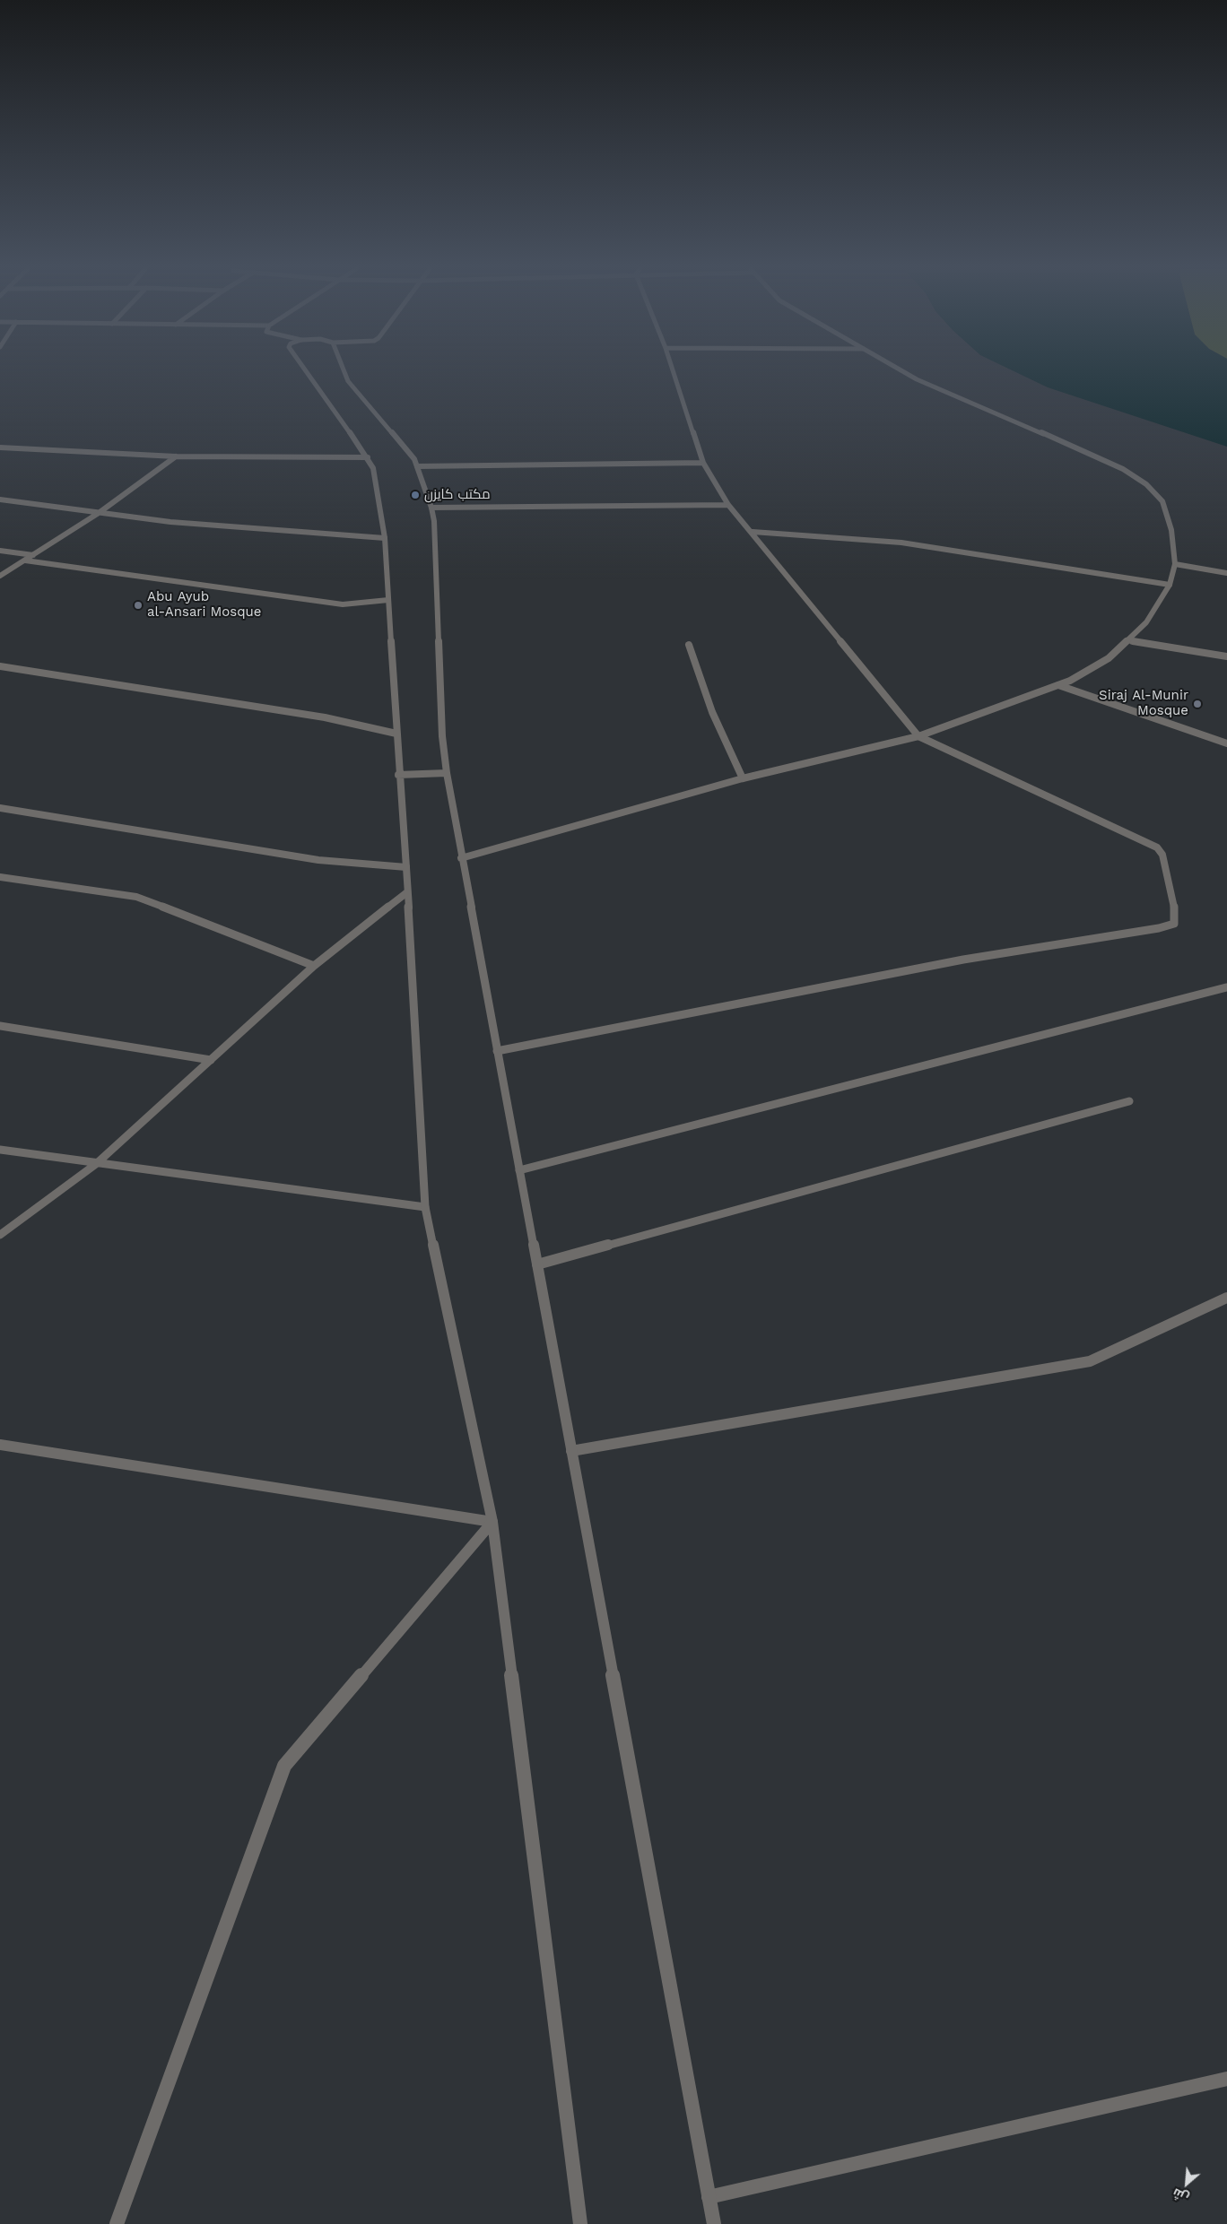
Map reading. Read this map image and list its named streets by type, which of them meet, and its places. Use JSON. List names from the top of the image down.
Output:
{
  "places": ["مكتب كايزن", "Abu Ayub al-Ansari Mosque", "Siraj Al-Munir Mosque"],
  "north": "bottom left"
}
